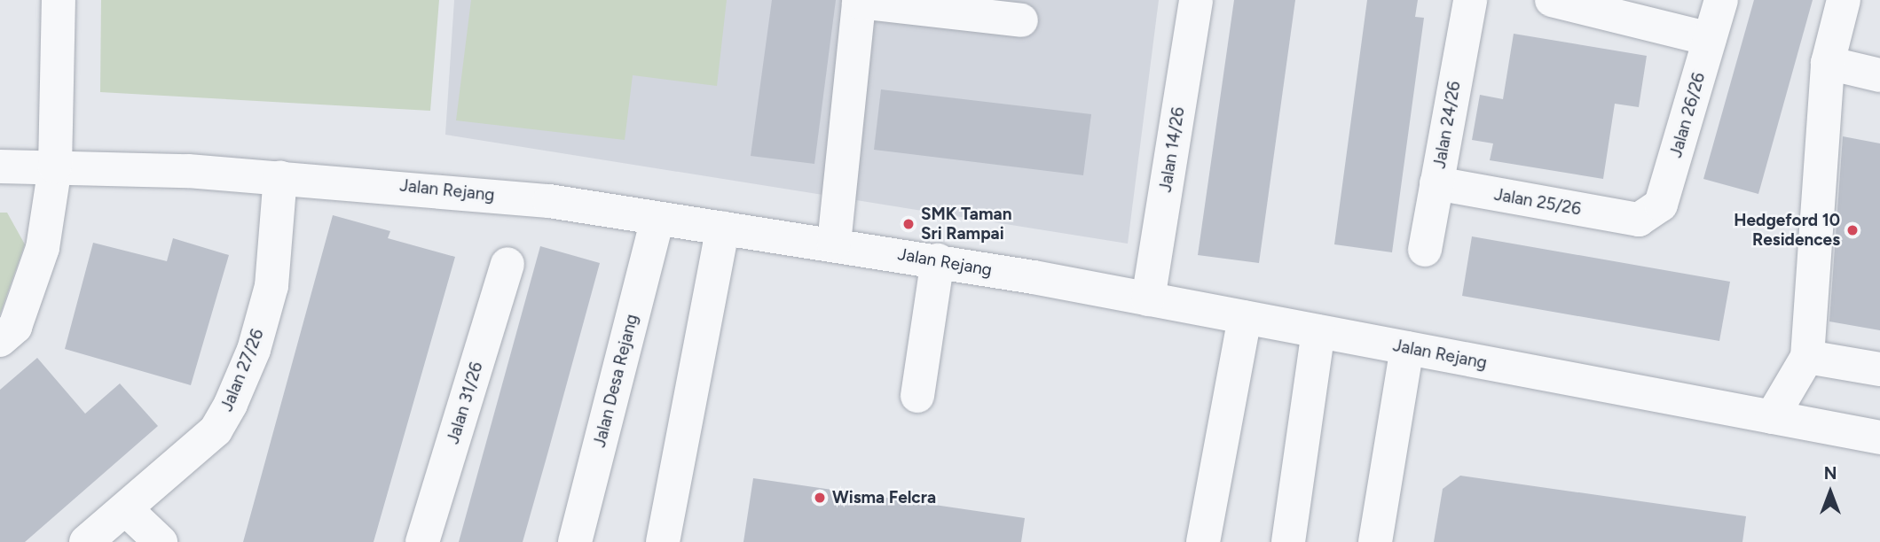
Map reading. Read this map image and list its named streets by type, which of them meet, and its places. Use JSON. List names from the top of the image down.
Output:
{
  "streets": {
    "street": [
      "Jalan 26/26",
      "Jalan 24/26",
      "Jalan 14/26",
      "Jalan Rejang",
      "Jalan 25/26",
      "Jalan 27/26",
      "Jalan Desa Rejang",
      "Jalan 31/26"
    ]
  },
  "crossings": [
    ["Jalan 26/26", "Jalan 25/26"],
    ["Jalan 24/26", "Jalan 25/26"],
    ["Jalan 14/26", "Jalan Rejang"],
    ["Jalan Rejang", "Jalan 27/26"],
    ["Jalan Rejang", "Jalan Desa Rejang"]
  ],
  "places": ["SMK Taman Sri Rampai", "Hedgeford 10 Residences", "Wisma Felcra"],
  "north": "top"
}
